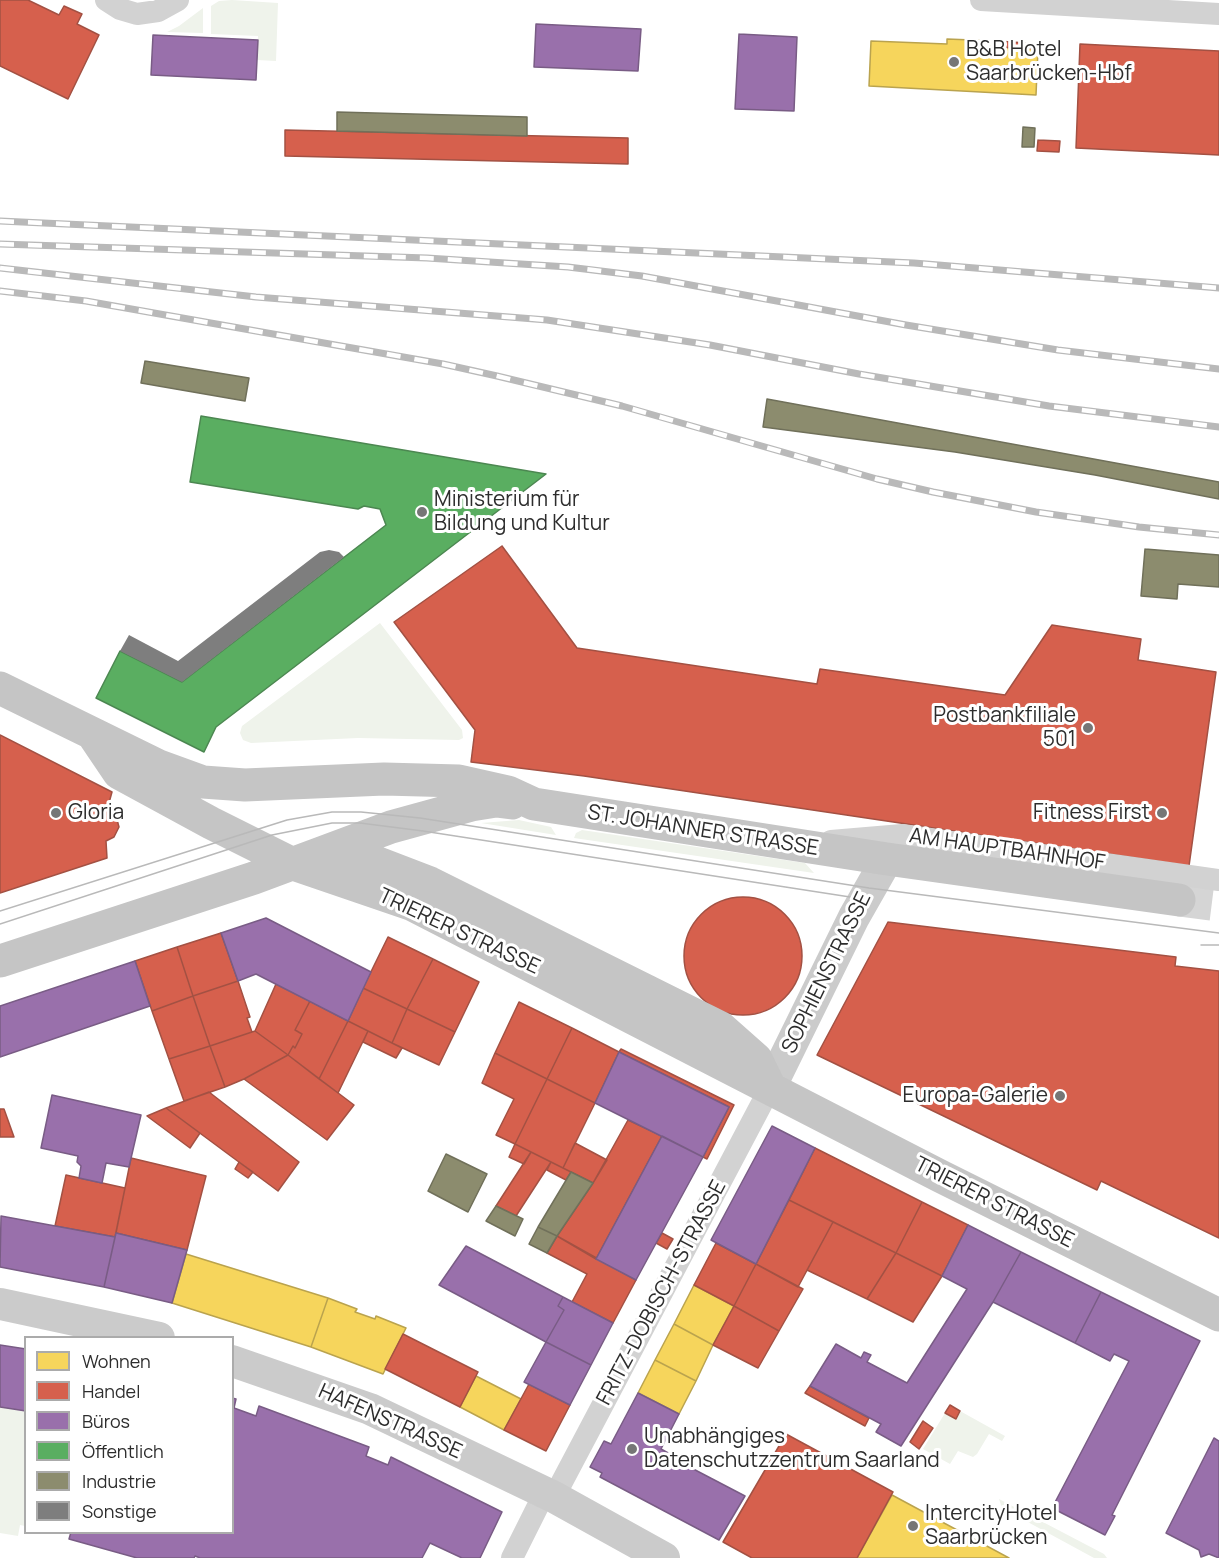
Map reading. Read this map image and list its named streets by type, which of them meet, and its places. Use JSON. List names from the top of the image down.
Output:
{
  "streets": {
    "main road": ["ST. JOHANNER STRASSE", "TRIERER STRASSE"],
    "street": [
      "AM HAUPTBAHNHOF",
      "SOPHIENSTRASSE",
      "FRITZ-DOBISCH-STRASSE",
      "HAFENSTRASSE"
    ]
  },
  "crossings": [
    ["ST. JOHANNER STRASSE", "AM HAUPTBAHNHOF"],
    ["ST. JOHANNER STRASSE", "TRIERER STRASSE"],
    ["ST. JOHANNER STRASSE", "SOPHIENSTRASSE"],
    ["TRIERER STRASSE", "SOPHIENSTRASSE"],
    ["TRIERER STRASSE", "FRITZ-DOBISCH-STRASSE"],
    ["SOPHIENSTRASSE", "FRITZ-DOBISCH-STRASSE"],
    ["FRITZ-DOBISCH-STRASSE", "HAFENSTRASSE"]
  ],
  "places": [
    "B&B Hotel Saarbrücken-Hbf",
    "Ministerium für Bildung und Kultur",
    "Postbankfiliale 501",
    "Gloria",
    "Fitness First",
    "Europa-Galerie",
    "Unabhängiges Datenschutzzentrum Saarland",
    "IntercityHotel Saarbrücken"
  ],
  "legend": [
    "Wohnen",
    "Handel",
    "Büros",
    "Öffentlich",
    "Industrie",
    "Sonstige"
  ]
}
